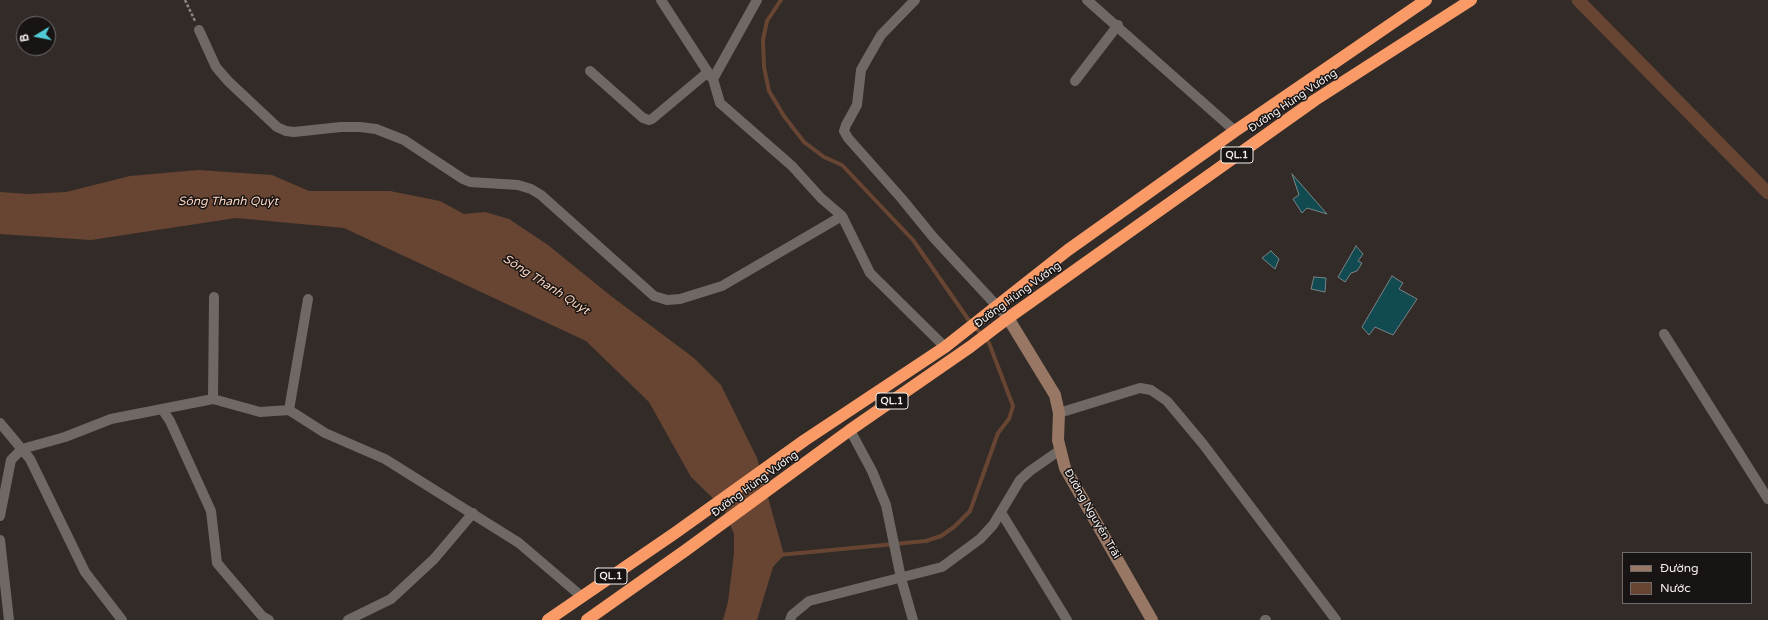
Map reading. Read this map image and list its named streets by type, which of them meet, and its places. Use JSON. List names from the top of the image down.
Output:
{
  "streets": {
    "highway": ["Đường Hùng Vương", "QL.1"],
    "street": ["Đường Nguyễn Trãi"]
  },
  "crossings": [
    ["Đường Hùng Vương", "Đường Nguyễn Trãi"]
  ],
  "water": ["Sông Thanh Quýt"],
  "legend": ["Đường", "Nước"],
  "north": "left"
}
